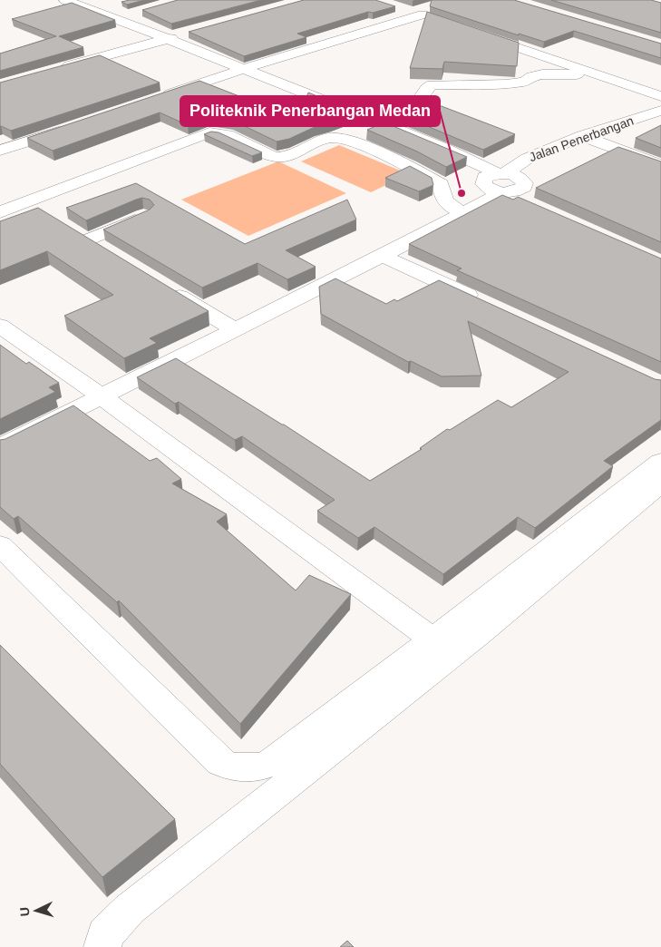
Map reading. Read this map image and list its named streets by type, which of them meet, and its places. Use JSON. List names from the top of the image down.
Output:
{
  "streets": {
    "street": ["Jalan Penerbangan"]
  },
  "places": ["Politeknik Penerbangan Medan"],
  "north": "left"
}
